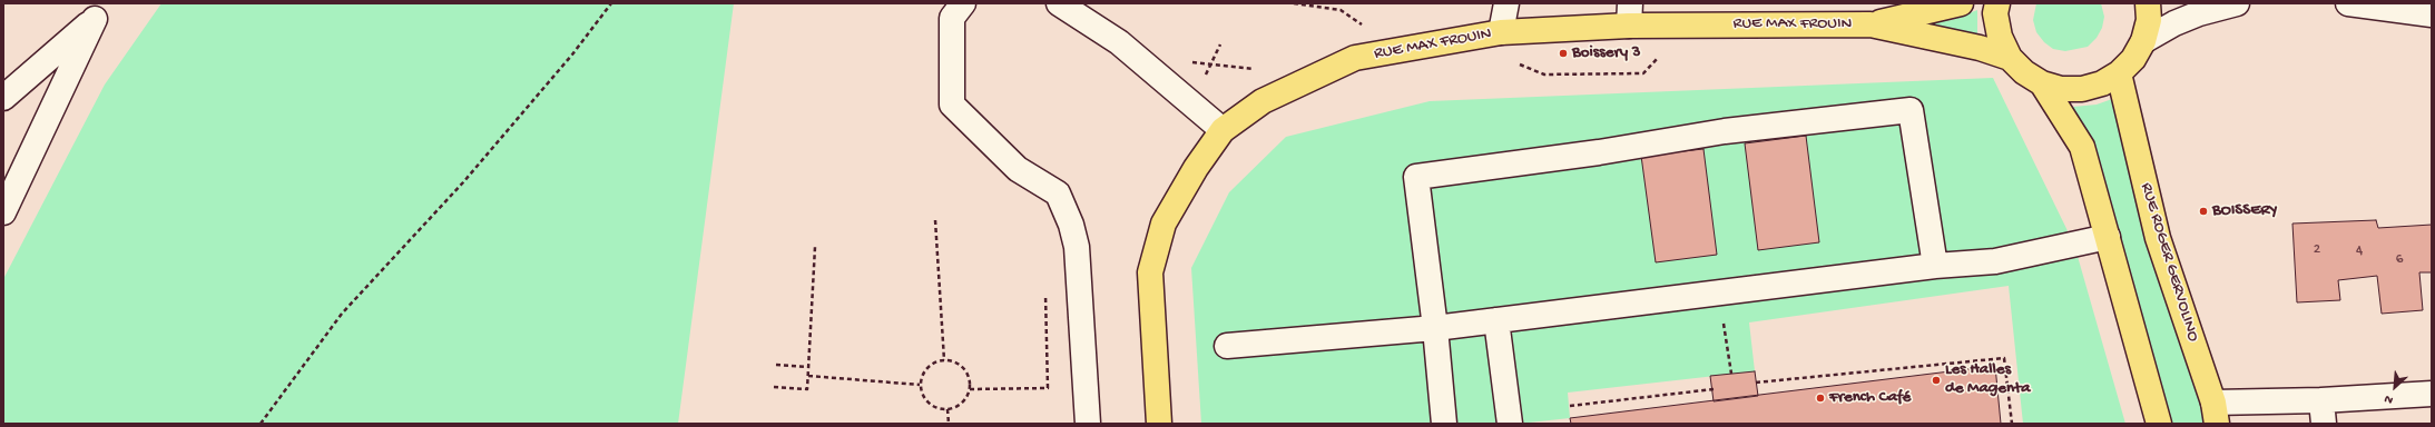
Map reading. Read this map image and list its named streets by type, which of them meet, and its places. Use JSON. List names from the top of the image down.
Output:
{
  "streets": {
    "main road": ["RUE MAX FROUIN", "RUE ROGER GERVOLINO"]
  },
  "places": [
    "Boissery 3",
    "BOISSERY",
    "Les Halles de Magenta",
    "French Café"
  ],
  "house_numbers": ["2", "4", "6"],
  "north": "bottom left"
}
